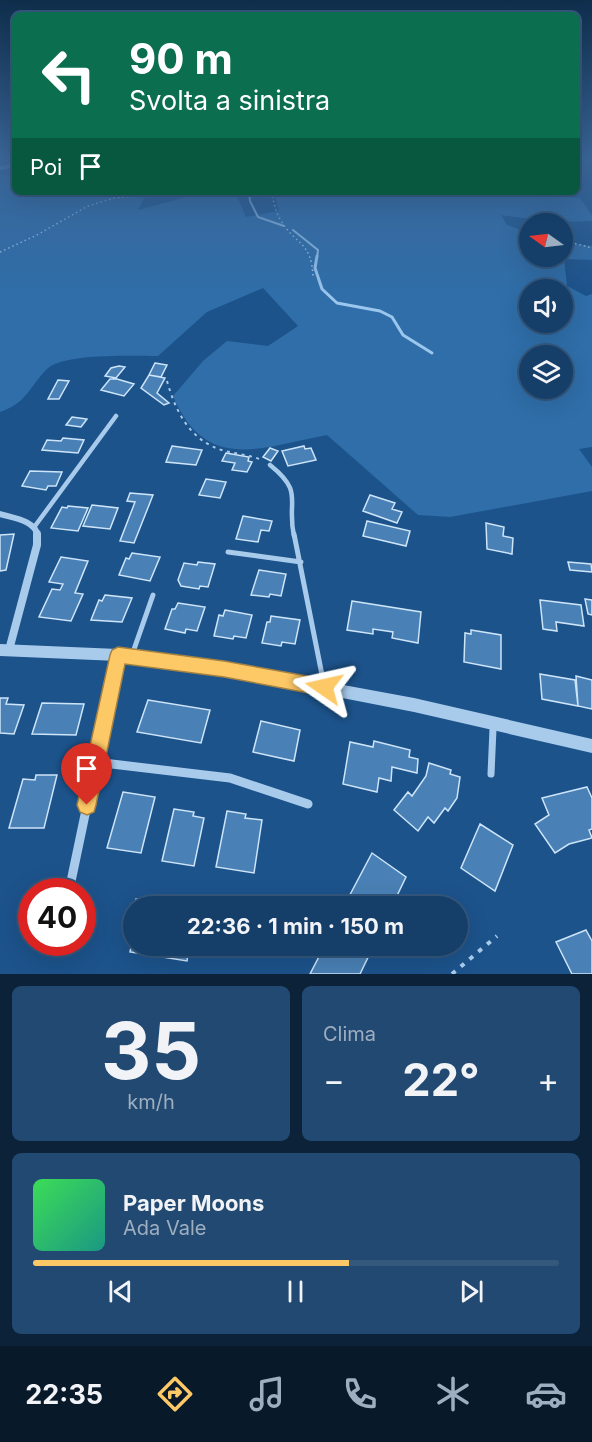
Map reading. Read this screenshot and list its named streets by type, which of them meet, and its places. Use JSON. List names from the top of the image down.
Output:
{
  "north": "left",
  "page": {
    "turn": ["90 m", "Svolta a sinistra"],
    "then": "Poi",
    "limit": "40",
    "trip": "22:36 · 1 min · 150 m",
    "tile": [
      ["35", "km/h"],
      "Clima"
    ],
    "heat": ["−", "22°", "+"],
    "song": ["Paper Moons", "Ada Vale"],
    "tabs": "22:35"
  }
}
